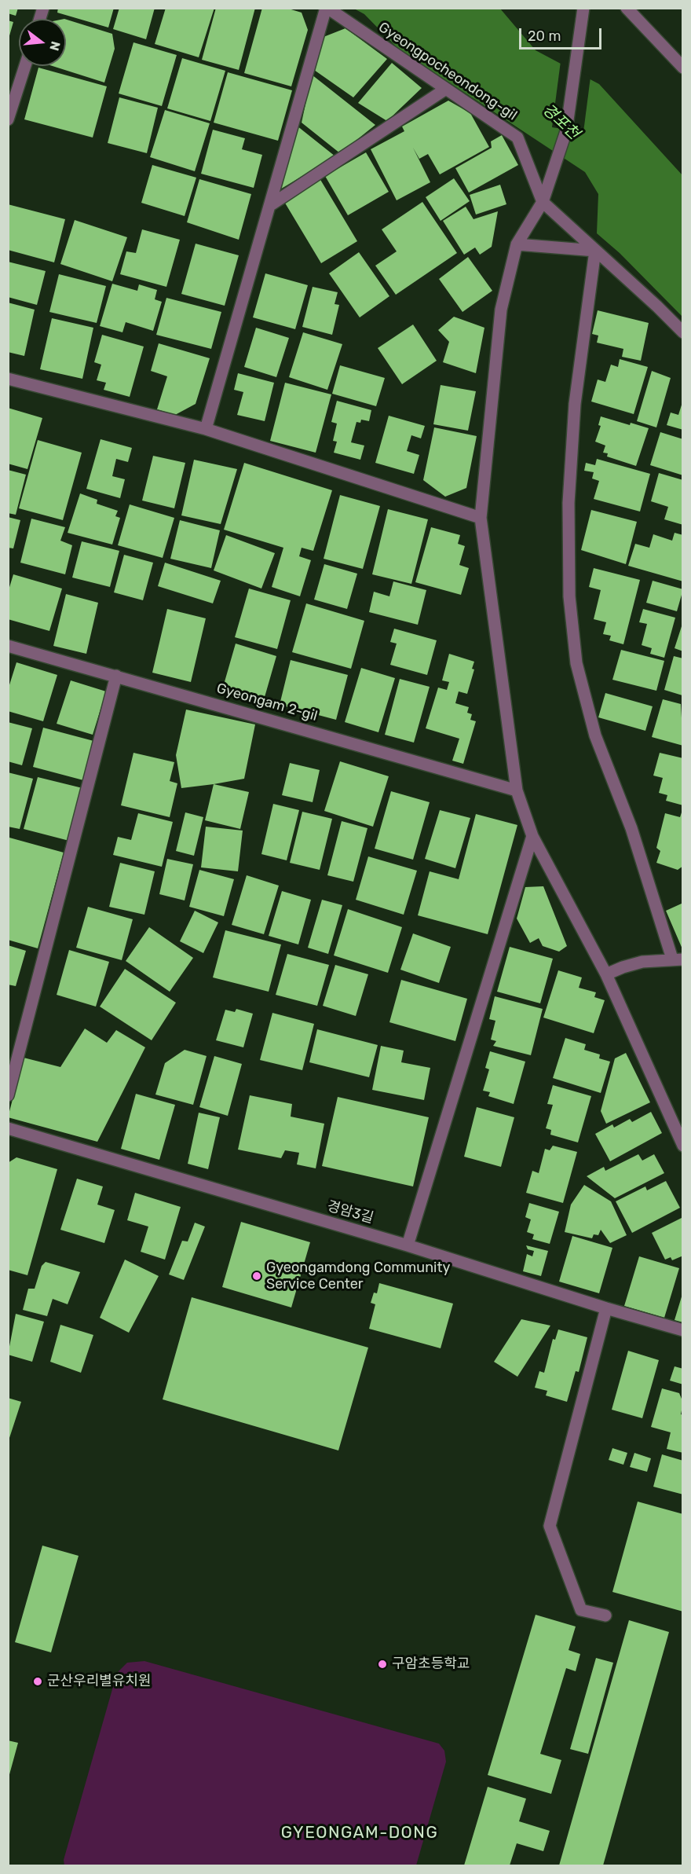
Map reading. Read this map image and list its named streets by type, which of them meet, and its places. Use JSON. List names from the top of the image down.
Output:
{
  "streets": {
    "street": ["Gyeongpocheondong-gil", "Gyeongam 2-gil", "경암3길"]
  },
  "districts": ["GYEONGAM-DONG"],
  "water": ["경포천"],
  "places": ["Gyeongamdong Community Service Center", "구암초등학교", "군산우리별유치원"],
  "scale_bar": "20 m",
  "north": "right"
}
